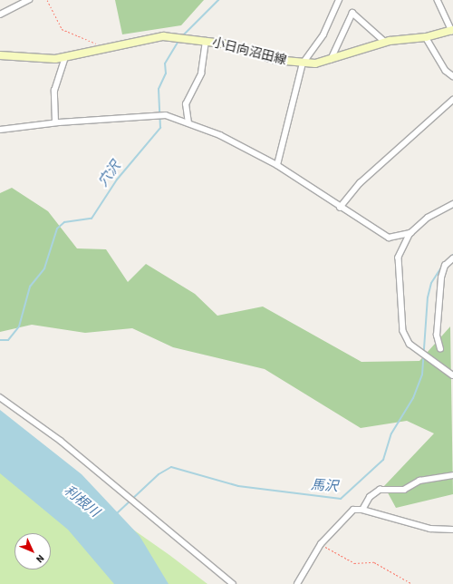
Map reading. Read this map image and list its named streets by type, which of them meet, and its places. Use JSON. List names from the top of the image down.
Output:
{
  "streets": {
    "main road": ["小日向沼田線"]
  },
  "water": ["穴沢", "馬沢", "利根川"],
  "north": "bottom right"
}
